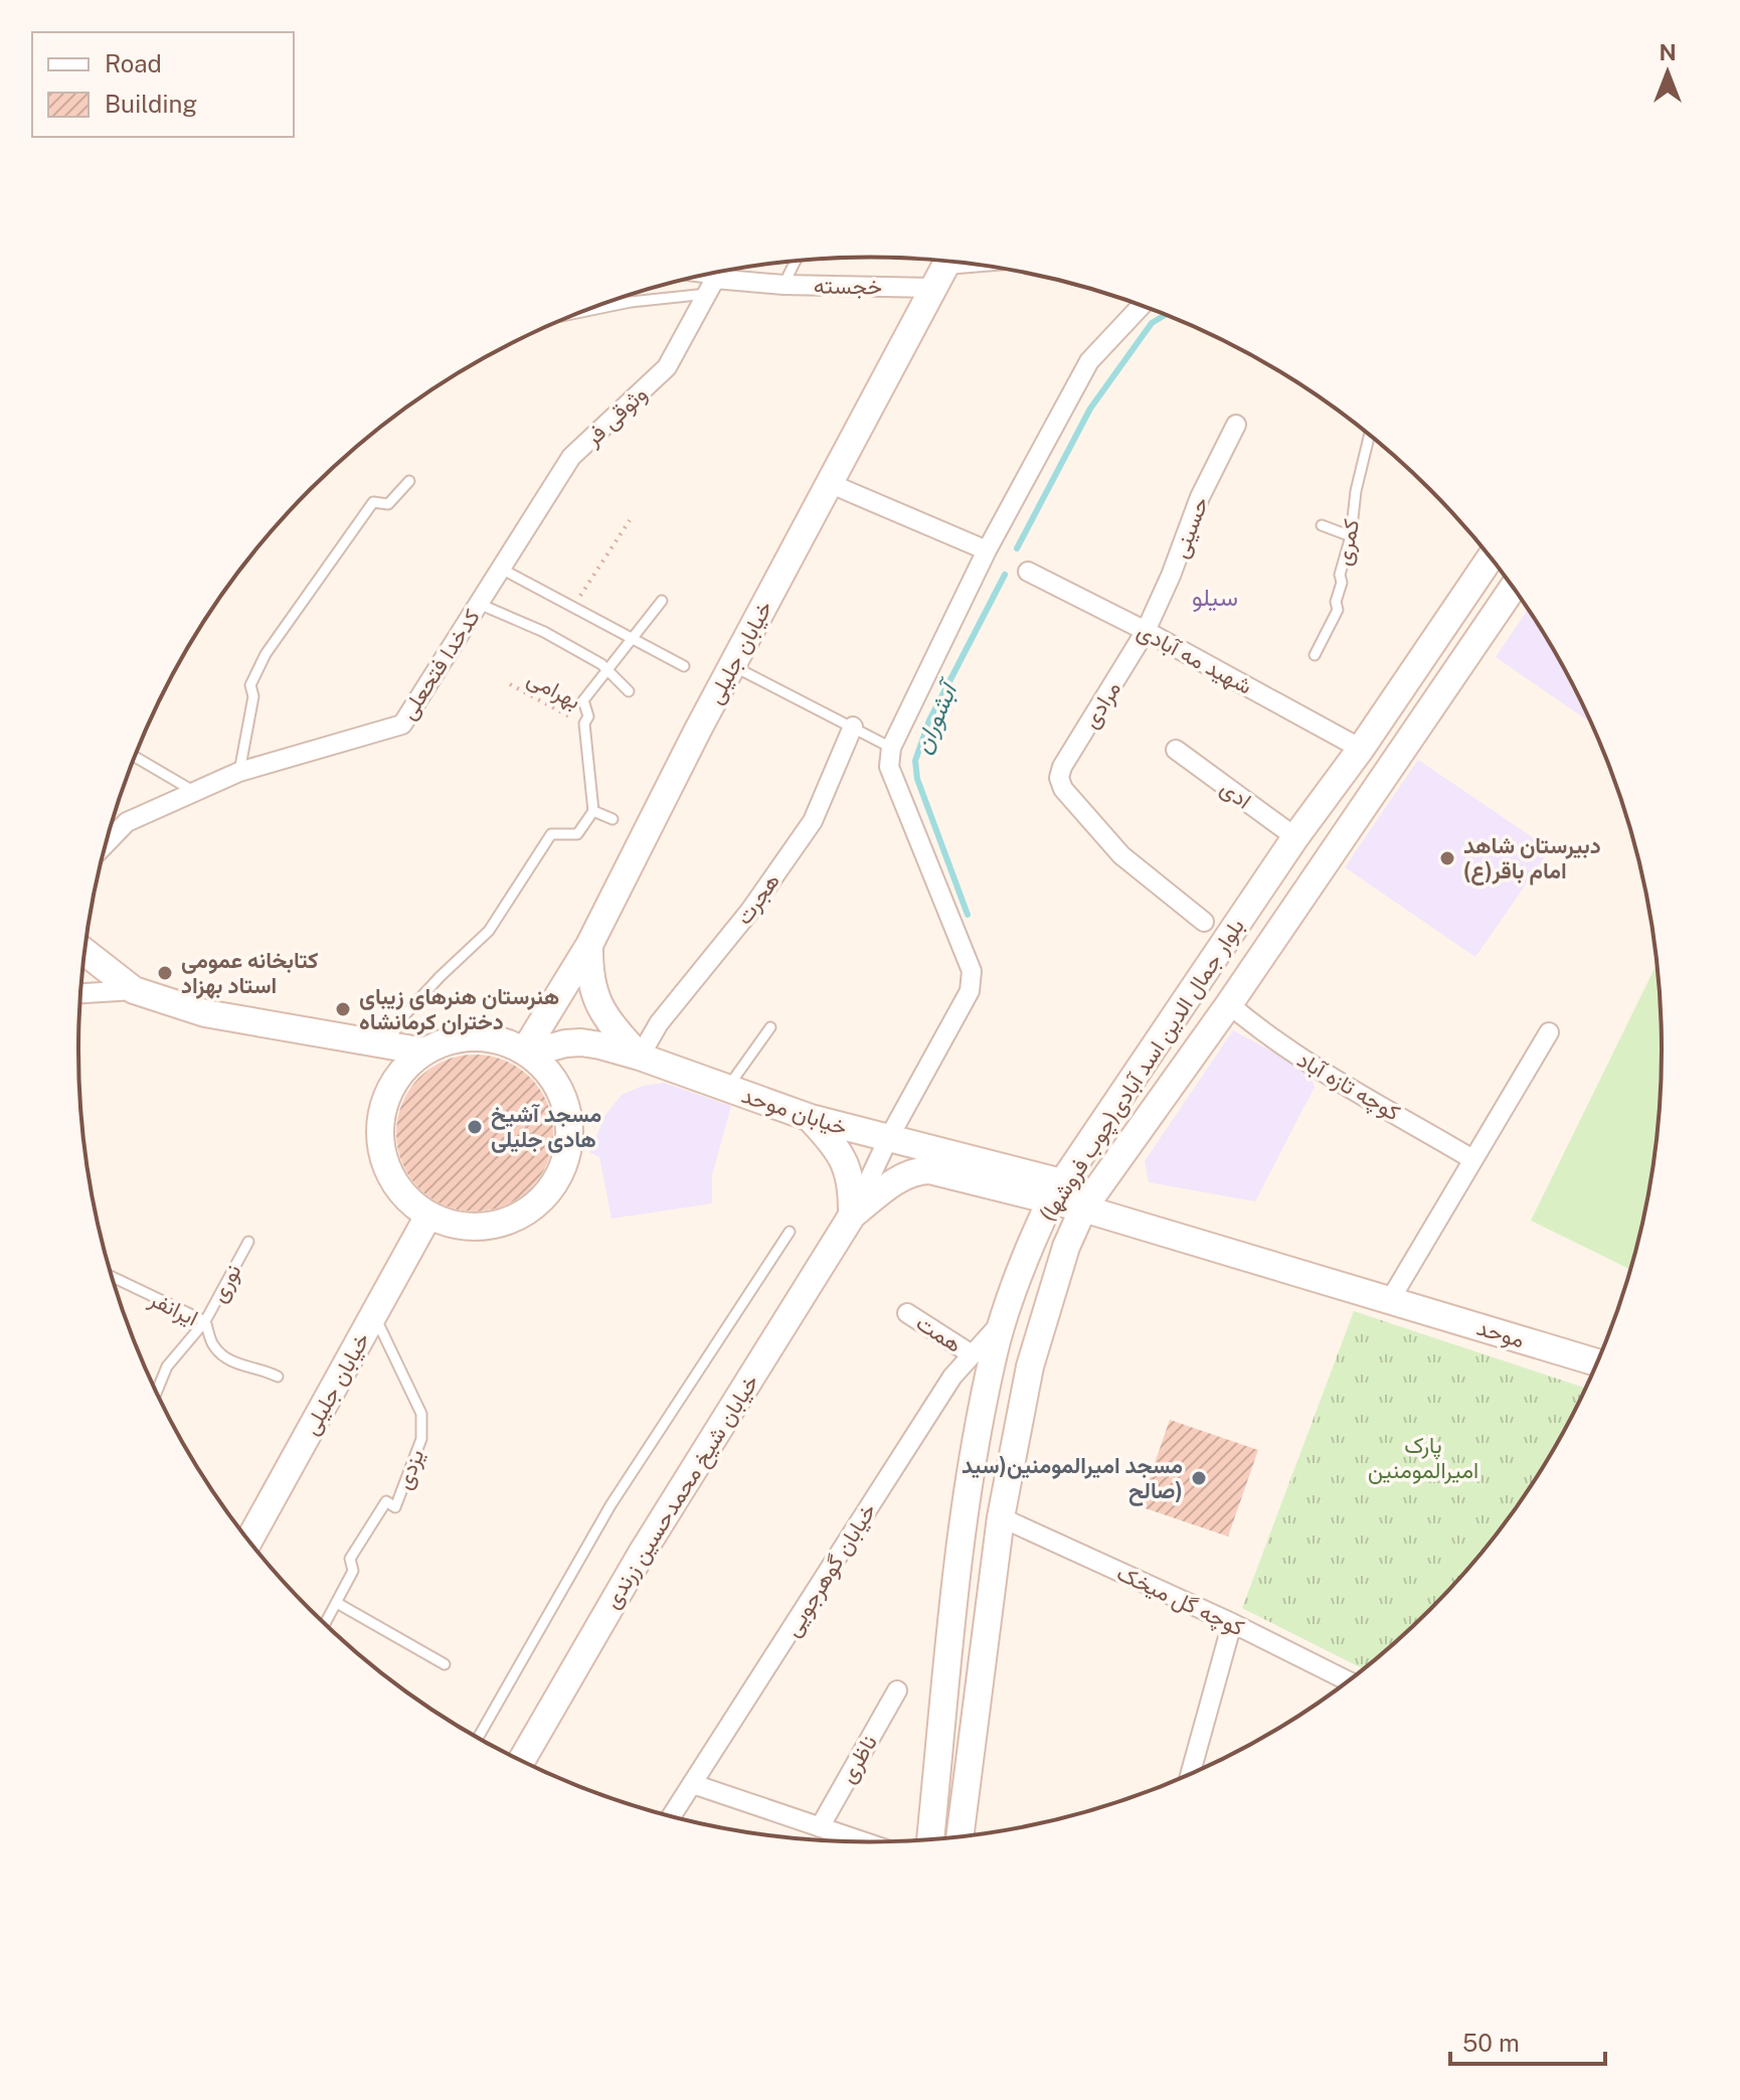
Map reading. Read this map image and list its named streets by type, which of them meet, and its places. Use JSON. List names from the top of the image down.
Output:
{
  "streets": {
    "main road": [
      "خیابان جلیلی",
      "بلوار جمال الدین اسد آبادی(چوب فروشها)",
      "خیابان موحد",
      "موحد",
      "خیابان شیخ محمدحسین زرندی"
    ],
    "street": [
      "خجسته",
      "وثوقی فر",
      "حسینی",
      "شهید مه آبادی",
      "کدخدا فتحعلی",
      "مرادی",
      "ادی",
      "هجرت",
      "کوچه تازه آباد",
      "همت",
      "خیابان گوهرجویی",
      "کوچه گل میخک",
      "ناظری"
    ],
    "lane": [
      "کمری",
      "نوری",
      "ایرانفر",
      "یزدی"
    ],
    "path": ["بهرامی"]
  },
  "crossings": [
    ["خجسته", "وثوقی فر"],
    ["خجسته", "خیابان جلیلی"],
    ["وثوقی فر", "کدخدا فتحعلی"],
    ["حسینی", "شهید مه آبادی"],
    ["حسینی", "مرادی"],
    ["خیابان جلیلی", "خیابان موحد"],
    ["خیابان جلیلی", "یزدی"],
    ["شهید مه آبادی", "مرادی"],
    ["شهید مه آبادی", "بلوار جمال الدین اسد آبادی(چوب فروشها)"],
    ["ادی", "بلوار جمال الدین اسد آبادی(چوب فروشها)"],
    ["هجرت", "خیابان موحد"],
    ["بلوار جمال الدین اسد آبادی(چوب فروشها)", "کوچه تازه آباد"],
    ["بلوار جمال الدین اسد آبادی(چوب فروشها)", "خیابان موحد"],
    ["بلوار جمال الدین اسد آبادی(چوب فروشها)", "موحد"],
    ["بلوار جمال الدین اسد آبادی(چوب فروشها)", "خیابان گوهرجویی"],
    ["بلوار جمال الدین اسد آبادی(چوب فروشها)", "کوچه گل میخک"],
    ["خیابان موحد", "موحد"],
    ["نوری", "ایرانفر"],
    ["همت", "خیابان گوهرجویی"]
  ],
  "districts": ["سیلو"],
  "water": ["آبشوران"],
  "parks": ["پارک امیرالمومنین"],
  "places": [
    "دبیرستان شاهد امام باقر(ع)",
    "کتابخانه عمومی استاد بهزاد",
    "هنرستان هنرهای زیبای دختران کرمانشاه",
    "مسجد آشیخ هادی جلیلی",
    "مسجد امیرالمومنین(سید صالح)"
  ],
  "legend": ["Road", "Building"],
  "scale_bar": "50 m",
  "north": "top"
}
